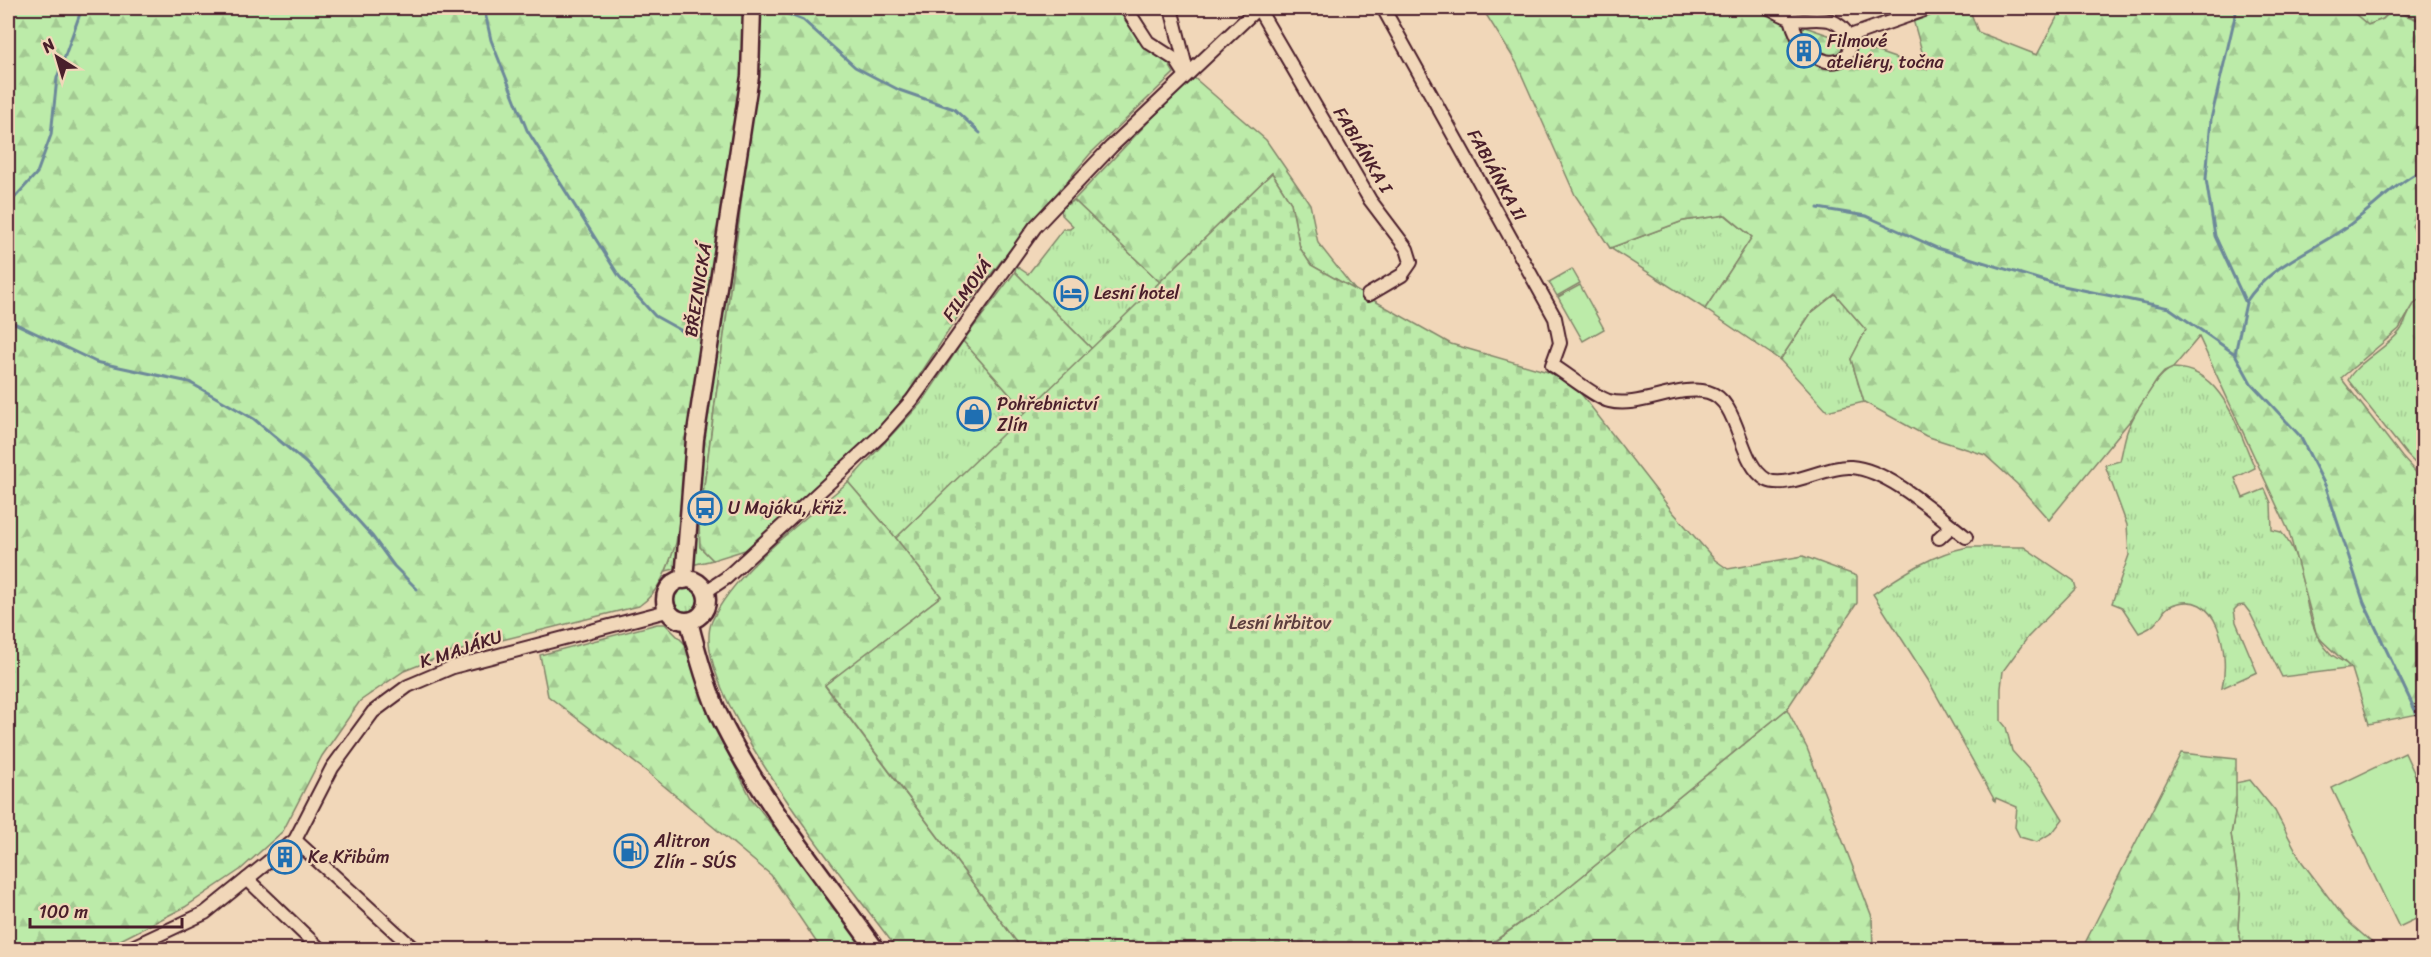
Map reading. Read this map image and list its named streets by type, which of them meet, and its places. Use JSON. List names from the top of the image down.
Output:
{
  "streets": {
    "main road": ["BŘEZNICKÁ"],
    "street": [
      "FABIÁNKA I",
      "FABIÁNKA II",
      "FILMOVÁ",
      "K MAJÁKU"
    ]
  },
  "crossings": [
    ["FABIÁNKA I", "FILMOVÁ"],
    ["BŘEZNICKÁ", "FILMOVÁ"],
    ["BŘEZNICKÁ", "K MAJÁKU"],
    ["FILMOVÁ", "K MAJÁKU"]
  ],
  "parks": ["Lesní hřbitov"],
  "places": {
    "building": ["Filmové ateliéry, točna", "Ke Křibům"],
    "hotel": ["Lesní hotel"],
    "shop": ["Pohřebnictví Zlín"],
    "bus stop": ["U Majáku, křiž."],
    "fuel station": ["Alitron Zlín - SÚS"]
  },
  "scale_bar": "100 m",
  "north": "top left"
}
